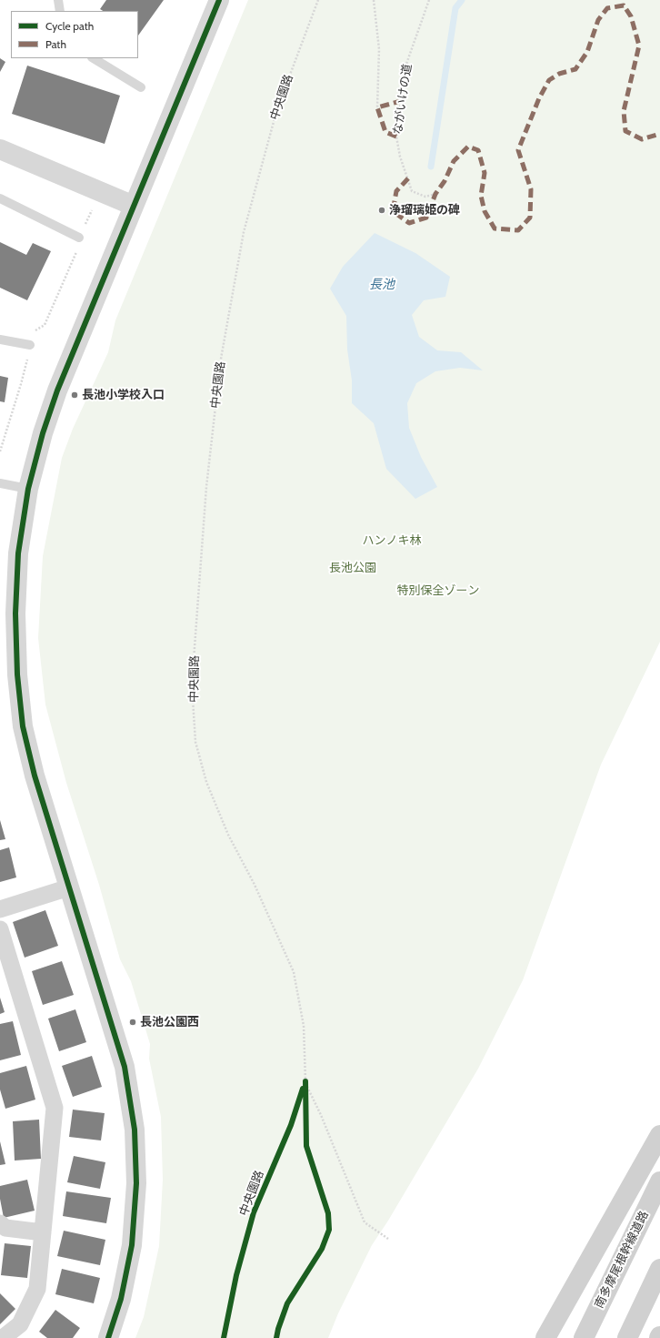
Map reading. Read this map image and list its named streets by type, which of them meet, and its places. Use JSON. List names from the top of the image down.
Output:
{
  "streets": {
    "main road": ["南多摩尾根幹線道路"],
    "path": ["ながいけの道"],
    "cycle path": ["中央園路"]
  },
  "water": ["長池"],
  "parks": ["ハンノキ林", "長池公園", "特別保全ゾーン"],
  "places": ["浄瑠璃姫の碑", "長池小学校入口", "長池公園西"],
  "legend": ["Cycle path", "Path"]
}
